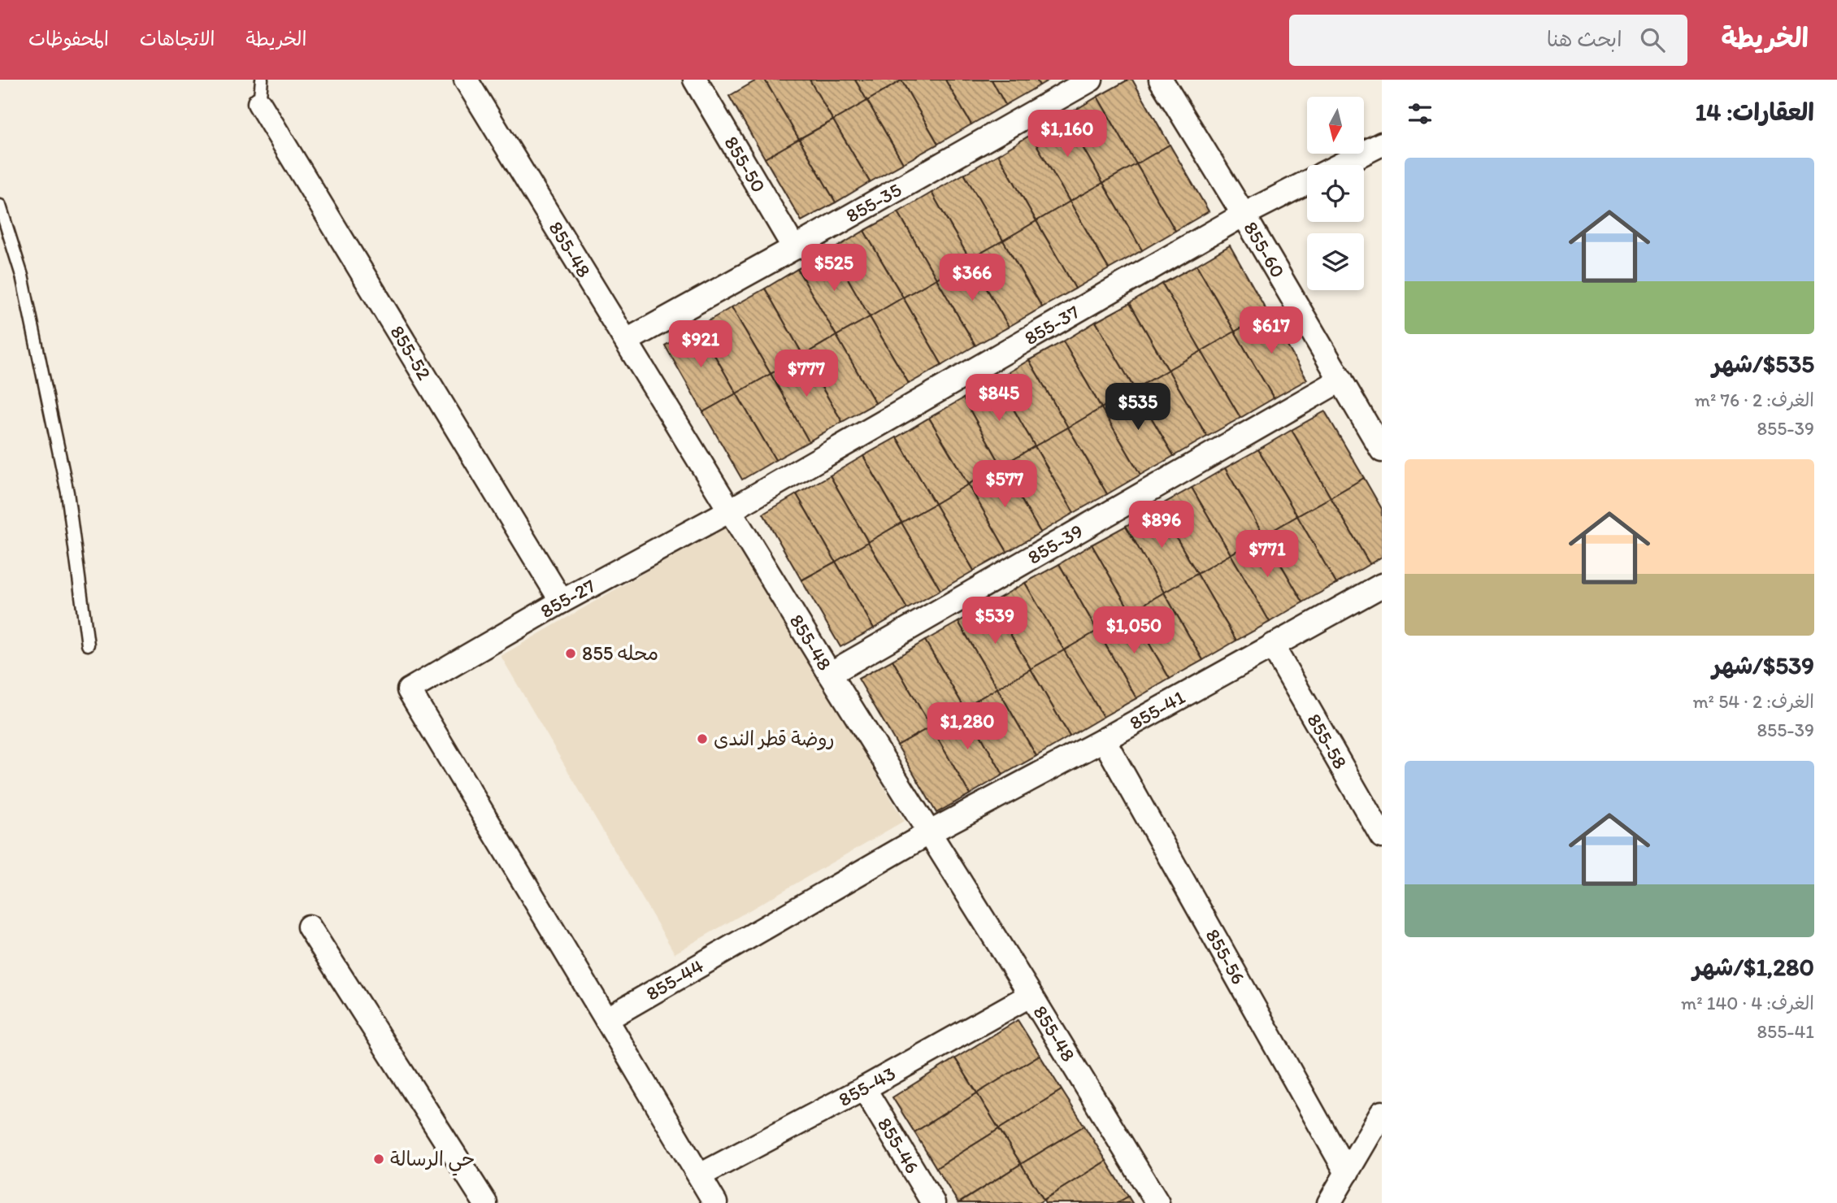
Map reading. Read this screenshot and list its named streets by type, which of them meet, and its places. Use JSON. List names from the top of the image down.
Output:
{
  "streets": {
    "street": [
      "855-50",
      "855-35",
      "855-48",
      "855-60",
      "855-37",
      "855-52",
      "855-39",
      "855-27",
      "855-41",
      "855-58",
      "855-56",
      "855-44",
      "855-43",
      "855-46"
    ]
  },
  "crossings": [
    ["855-50", "855-35"],
    ["855-35", "855-48"],
    ["855-48", "855-37"],
    ["855-48", "855-39"],
    ["855-48", "855-27"],
    ["855-48", "855-41"],
    ["855-48", "855-44"],
    ["855-48", "855-43"],
    ["855-60", "855-37"],
    ["855-60", "855-39"],
    ["855-37", "855-27"],
    ["855-52", "855-27"],
    ["855-27", "855-44"],
    ["855-41", "855-58"],
    ["855-41", "855-56"],
    ["855-41", "855-44"],
    ["855-43", "855-46"]
  ],
  "places": ["محله 855", "روضة قطر الندى", "حي الرسالة"],
  "north": "bottom",
  "page": {
    "header": "الخريطة",
    "search": "ابحث هنا",
    "nav": ["الخريطة", "الاتجاهات", "المحفوظات"],
    "heading": "العقارات: 14",
    "price": [
      "$1,160",
      "$525",
      "$366",
      "$617",
      "$921",
      "$777",
      "$845",
      "$535",
      "$577",
      "$896",
      "$771",
      "$539",
      "$1,050",
      "$1,280"
    ],
    "list": [
      {
        "name": "$535/شهر",
        "note": "الغرف: 2 · 76 m² · 855-39"
      },
      {
        "name": "$539/شهر",
        "note": "الغرف: 2 · 54 m² · 855-39"
      },
      {
        "name": "$1,280/شهر",
        "note": "الغرف: 4 · 140 m² · 855-41"
      }
    ]
  }
}
